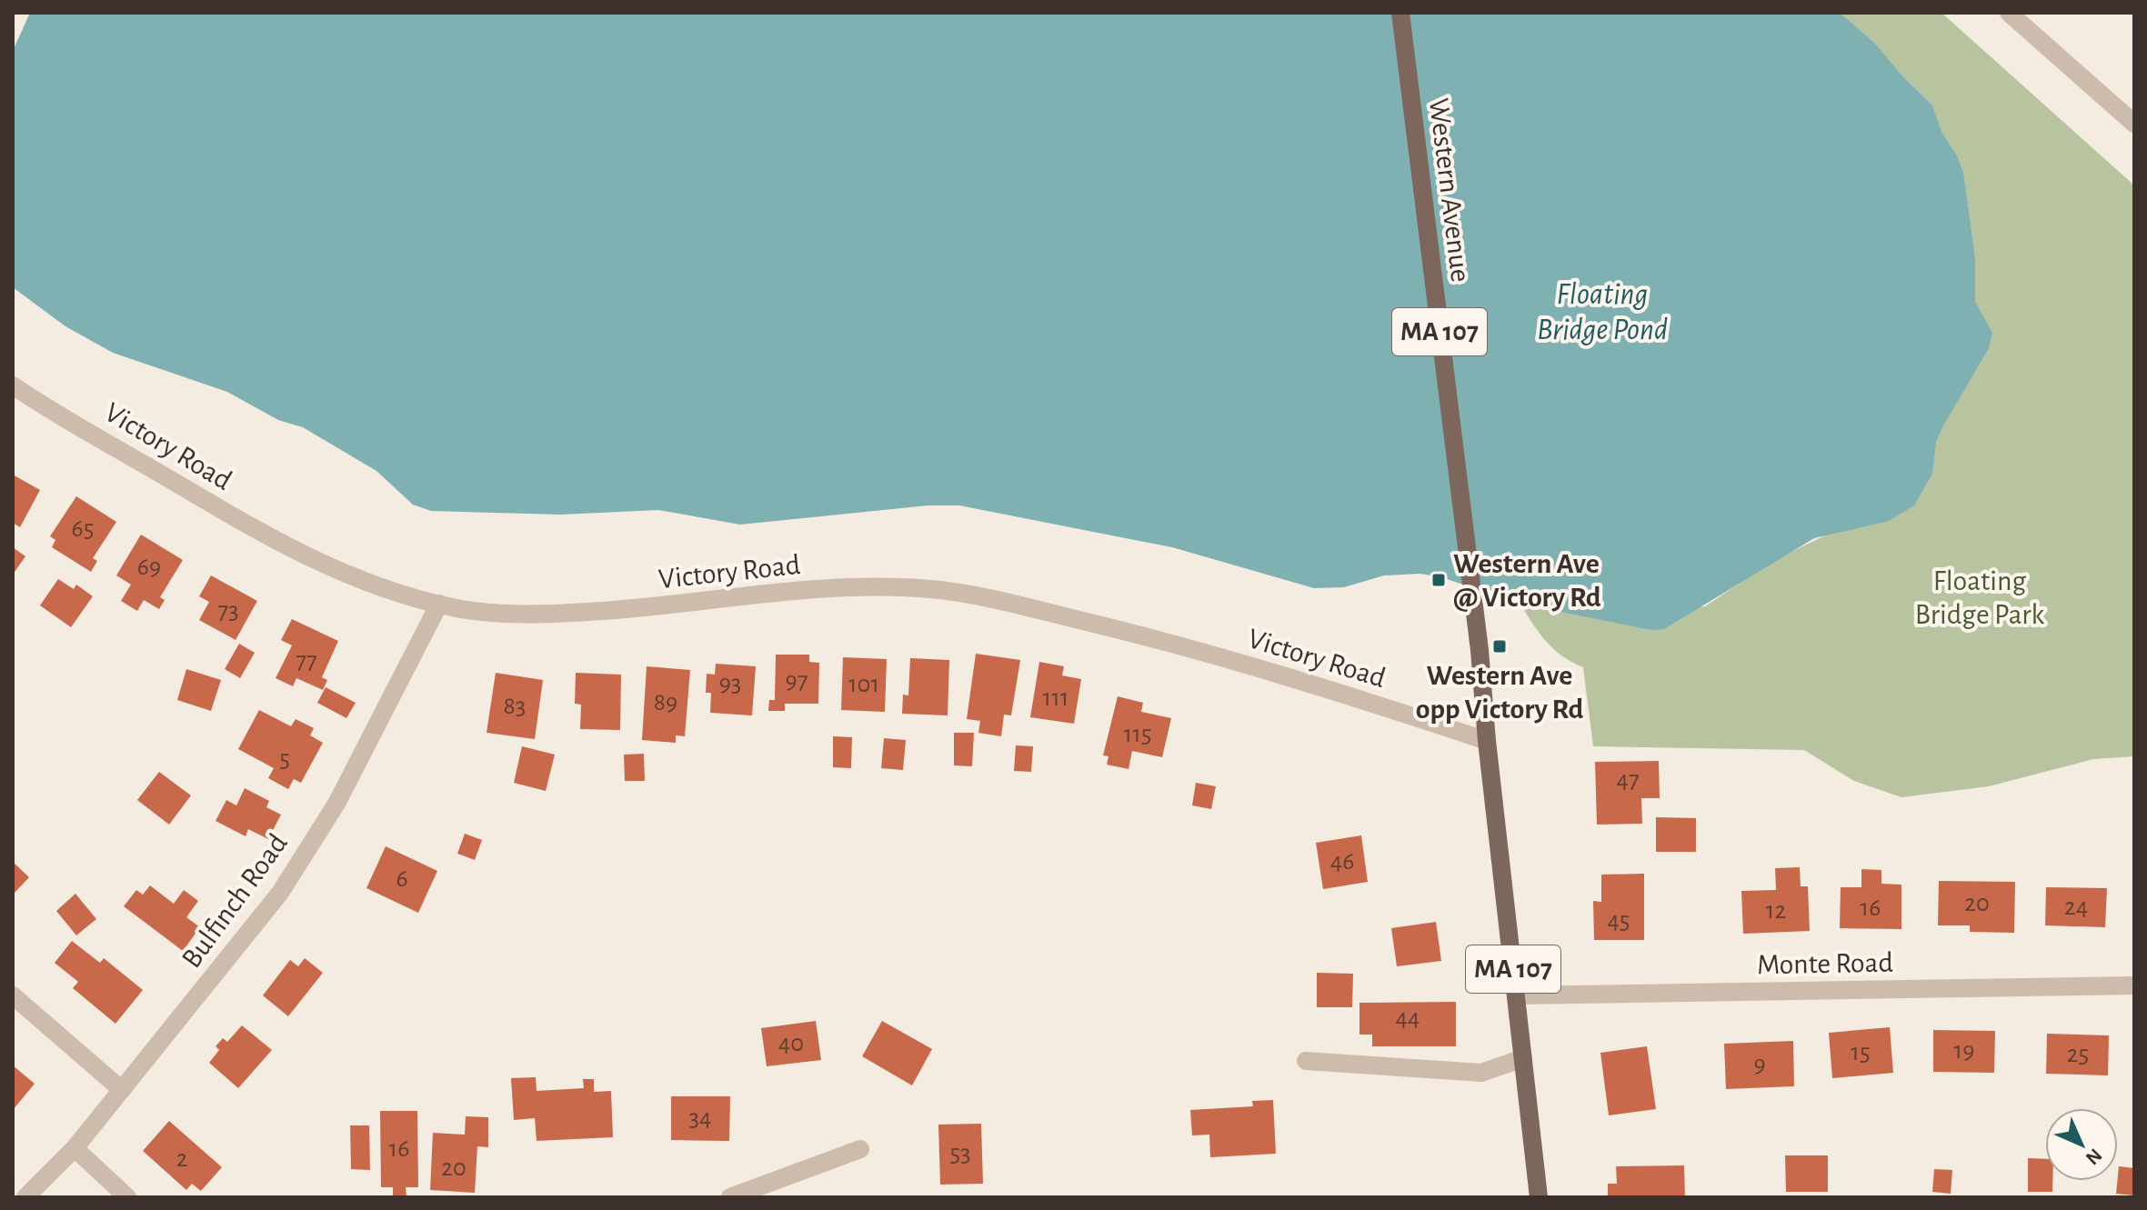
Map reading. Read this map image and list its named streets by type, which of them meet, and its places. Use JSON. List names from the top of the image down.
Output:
{
  "streets": {
    "main road": ["Western Avenue", "MA 107"],
    "street": ["Victory Road", "Bulfinch Road", "Monte Road"]
  },
  "crossings": [
    ["Western Avenue", "Victory Road"],
    ["Western Avenue", "Monte Road"],
    ["Victory Road", "Bulfinch Road"]
  ],
  "water": ["Floating Bridge Pond"],
  "parks": ["Floating Bridge Park"],
  "places": {
    "transit": ["Western Ave @ Victory Rd", "Western Ave opp Victory Rd"]
  },
  "house_numbers": [
    "65",
    "69",
    "73",
    "77",
    "97",
    "93",
    "101",
    "111",
    "89",
    "83",
    "115",
    "5",
    "47",
    "46",
    "6",
    "20",
    "24",
    "16",
    "12",
    "45",
    "44",
    "40",
    "19",
    "15",
    "25",
    "9",
    "34",
    "16",
    "53",
    "2",
    "20"
  ],
  "north": "bottom right"
}
